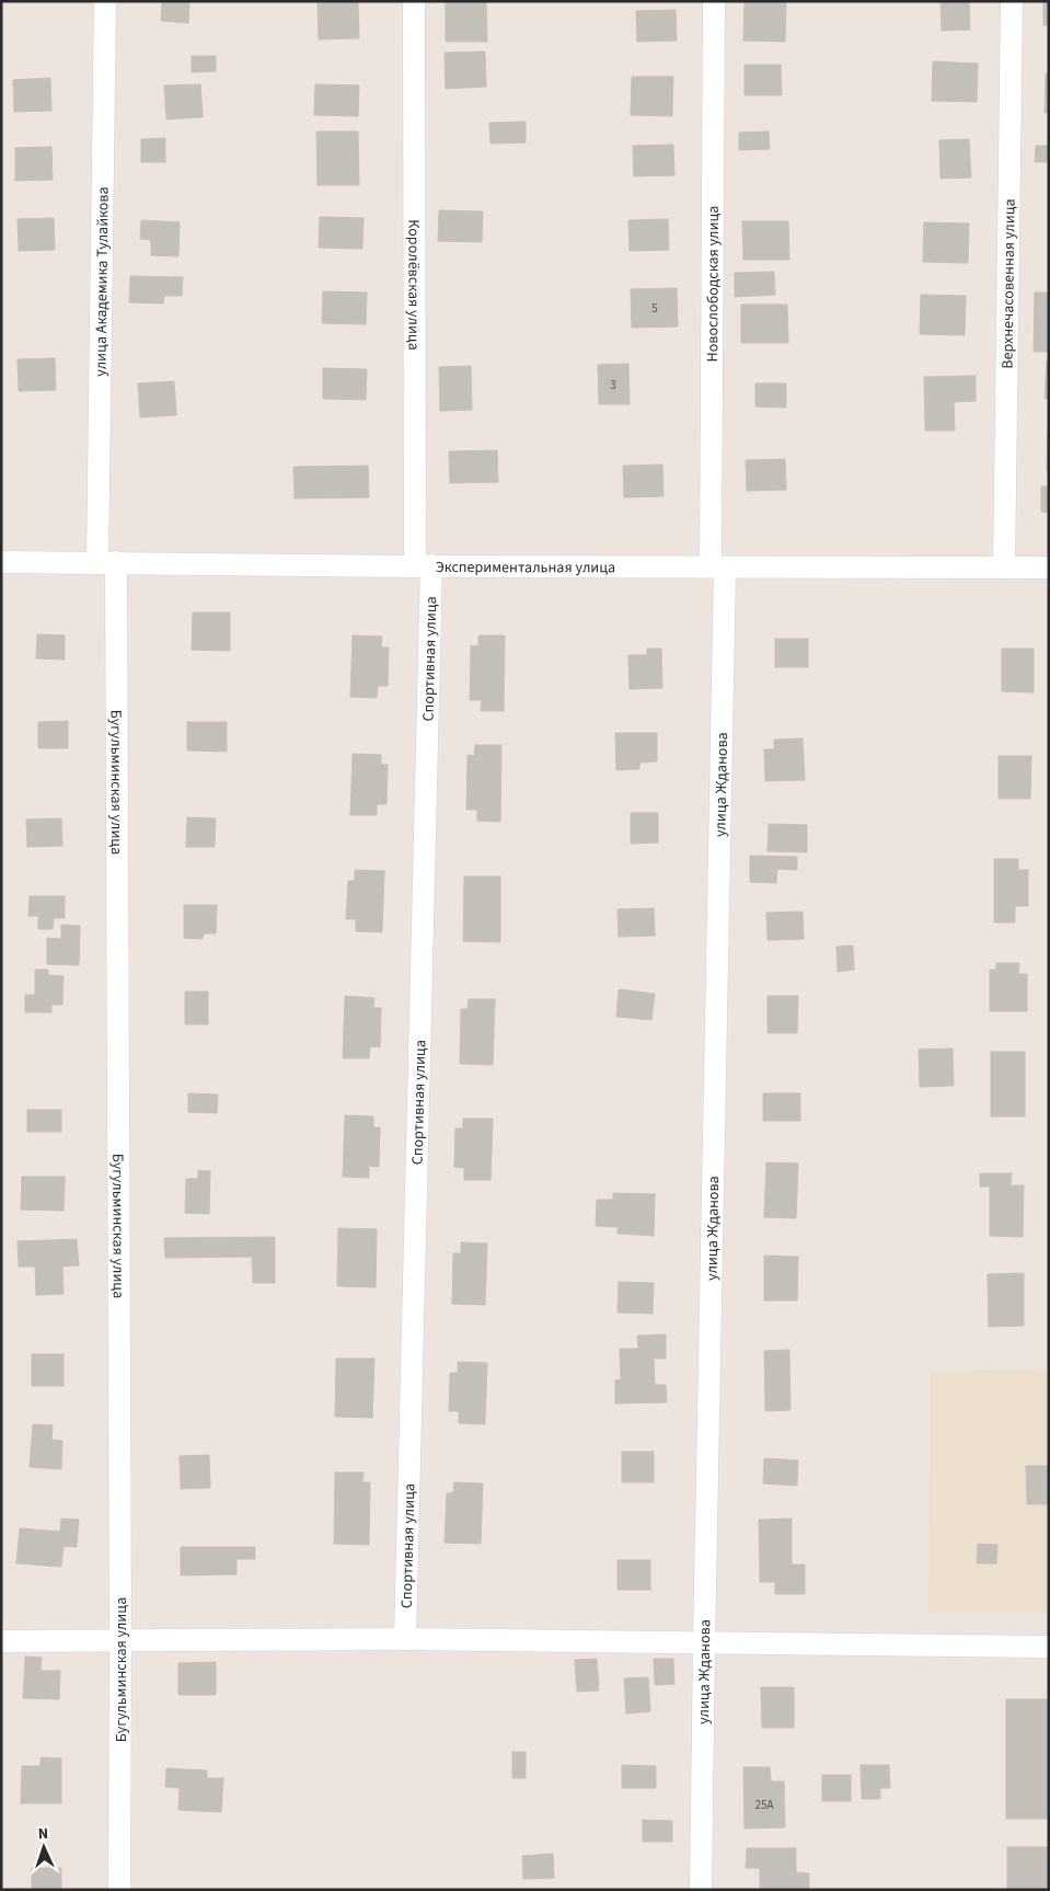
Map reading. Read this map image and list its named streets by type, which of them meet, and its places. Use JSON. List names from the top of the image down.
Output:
{
  "streets": {
    "street": [
      "улица Академика Тулайкова",
      "Королёвская улица",
      "Новослободская улица",
      "Верхнечасовенная улица",
      "Экспериментальная улица",
      "Спортивная улица",
      "Бугульминская улица",
      "улица Жданова"
    ]
  },
  "crossings": [
    ["улица Академика Тулайкова", "Экспериментальная улица"],
    ["улица Академика Тулайкова", "Бугульминская улица"],
    ["Королёвская улица", "Экспериментальная улица"],
    ["Королёвская улица", "Спортивная улица"],
    ["Новослободская улица", "Экспериментальная улица"],
    ["Новослободская улица", "улица Жданова"],
    ["Верхнечасовенная улица", "Экспериментальная улица"],
    ["Экспериментальная улица", "Спортивная улица"],
    ["Экспериментальная улица", "Бугульминская улица"],
    ["Экспериментальная улица", "улица Жданова"]
  ],
  "house_numbers": ["5", "3", "25А"],
  "north": "top"
}
